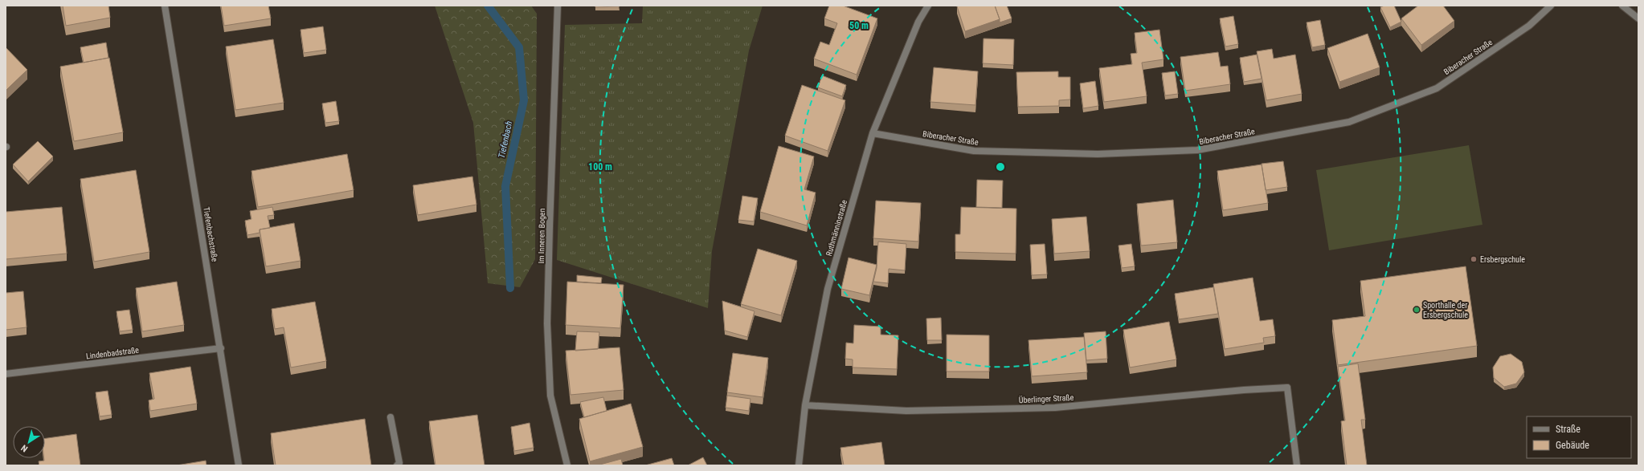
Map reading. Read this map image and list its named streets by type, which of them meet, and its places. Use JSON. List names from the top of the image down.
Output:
{
  "streets": {
    "street": [
      "Biberacher Straße",
      "Ruthmänninstraße",
      "Tiefenbachstraße",
      "Im Inneren Bogen",
      "Lindenbadstraße",
      "Überlinger Straße"
    ]
  },
  "crossings": [
    ["Biberacher Straße", "Ruthmänninstraße"],
    ["Ruthmänninstraße", "Überlinger Straße"],
    ["Tiefenbachstraße", "Lindenbadstraße"]
  ],
  "water": ["Tiefenbach"],
  "places": ["Ersbergschule", "Sporthalle der Ersbergschule"],
  "legend": ["Straße", "Gebäude"],
  "north": "bottom left",
  "rings": ["50 m", "100 m"]
}
